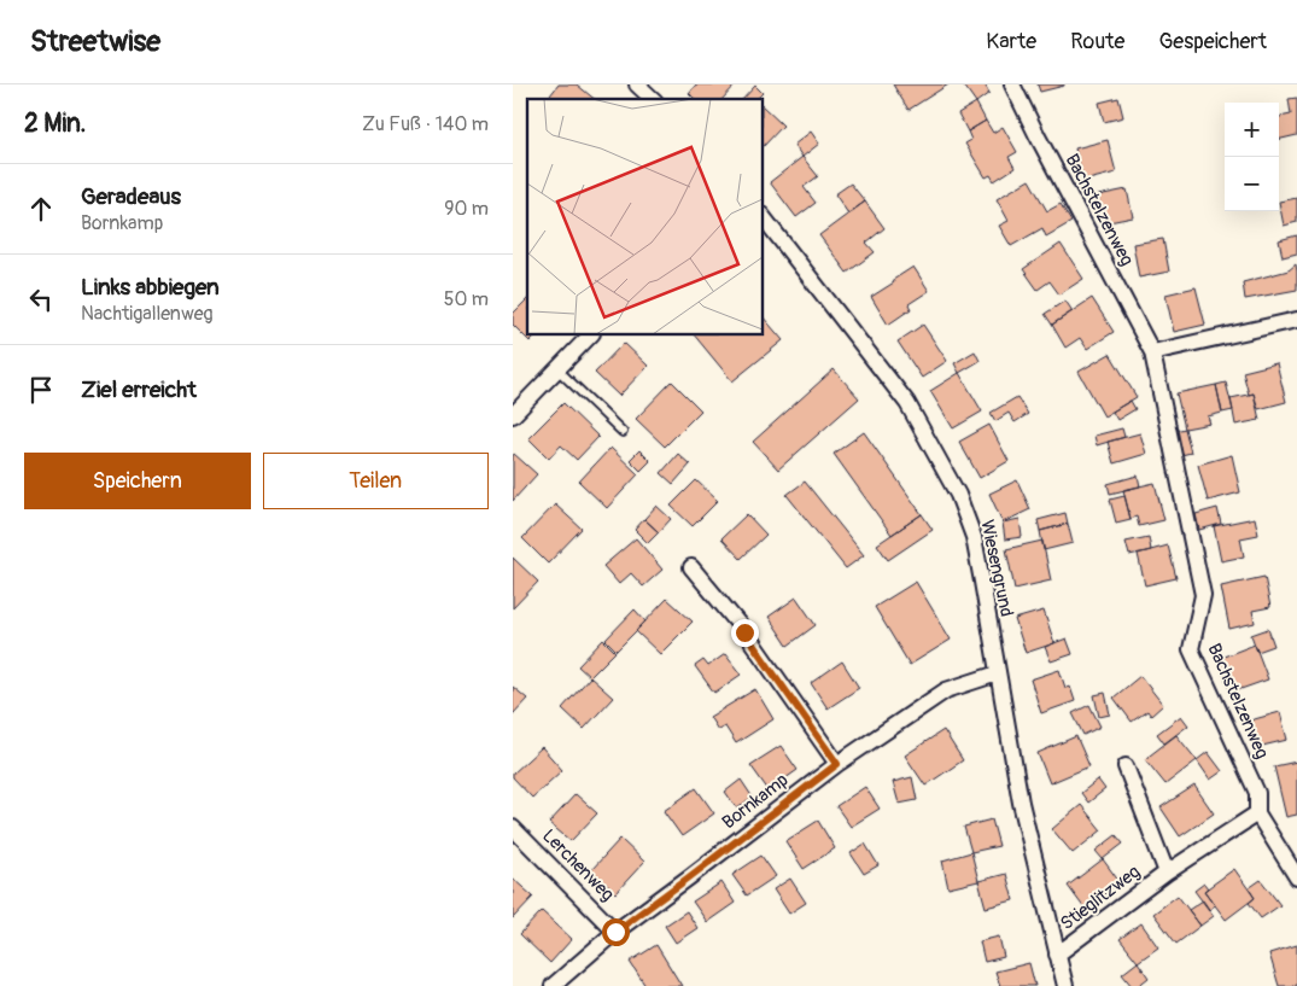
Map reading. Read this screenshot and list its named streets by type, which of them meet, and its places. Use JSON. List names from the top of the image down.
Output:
{
  "streets": {
    "street": [
      "Bachstelzenweg",
      "Wiesengrund",
      "Bornkamp",
      "Lerchenweg",
      "Stieglitzweg"
    ]
  },
  "crossings": [
    ["Bachstelzenweg", "Stieglitzweg"],
    ["Wiesengrund", "Bornkamp"],
    ["Wiesengrund", "Stieglitzweg"],
    ["Bornkamp", "Lerchenweg"]
  ],
  "page": {
    "header": "Streetwise",
    "nav": ["Karte", "Route", "Gespeichert"],
    "heading": ["2 Min.", "Zu Fuß · 140 m"],
    "map_buttons": ["+", "−"],
    "list": [
      ["Geradeaus", "Bornkamp", "90 m"],
      ["Links abbiegen", "Nachtigallenweg", "50 m"],
      "Ziel erreicht"
    ],
    "buttons": ["Speichern", "Teilen"]
  }
}
